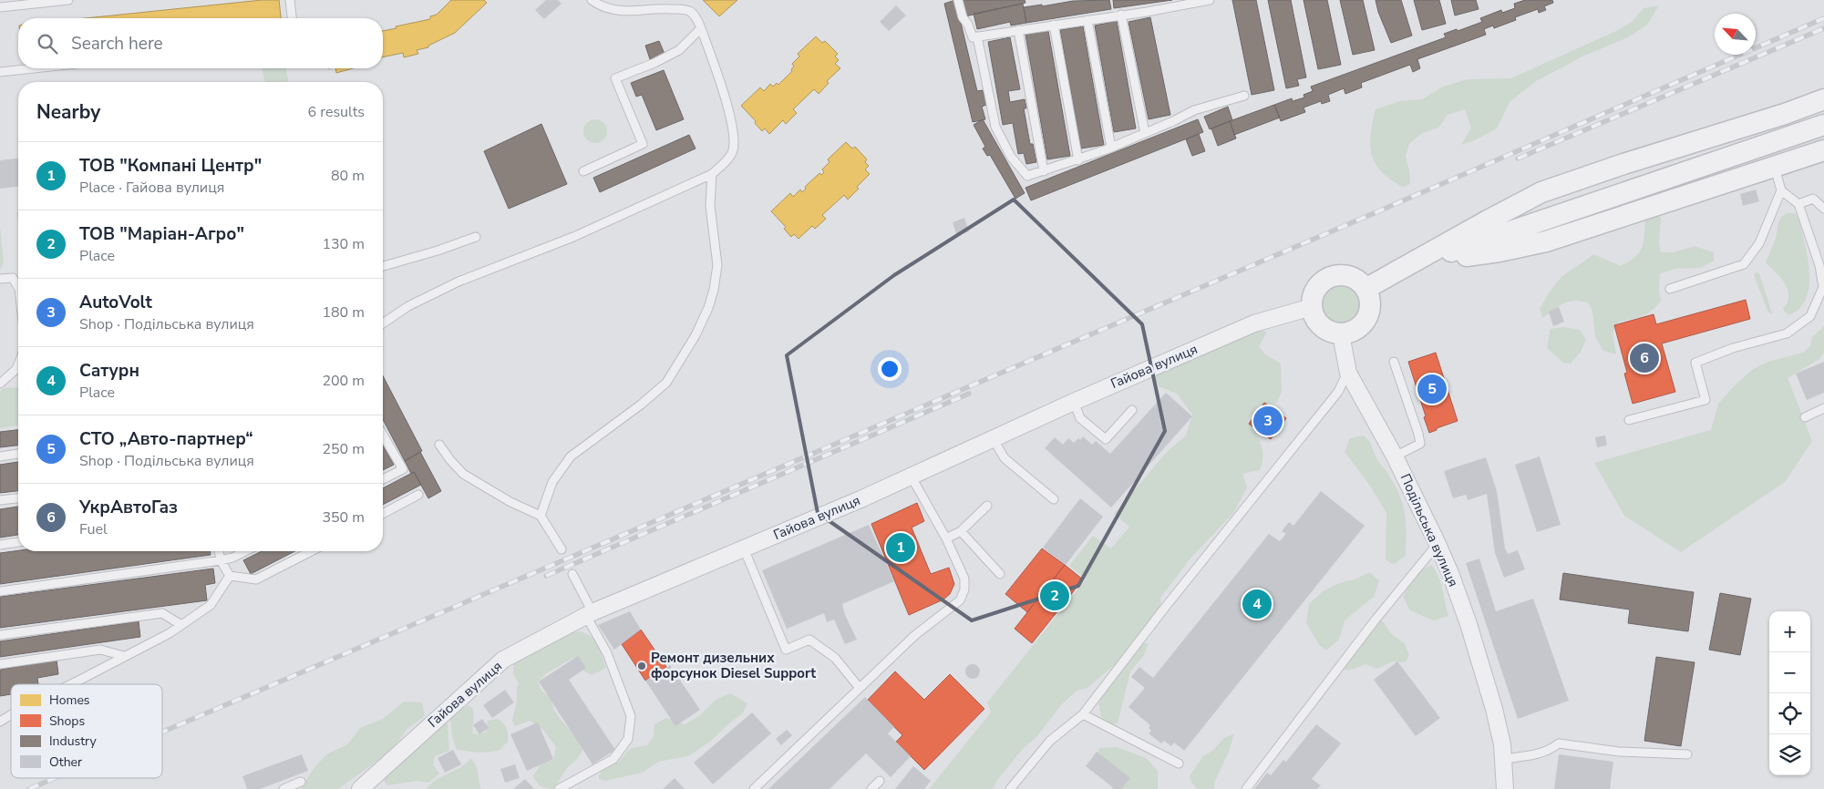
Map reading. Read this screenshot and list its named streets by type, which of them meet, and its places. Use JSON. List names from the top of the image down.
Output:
{
  "streets": {
    "street": ["Гайова вулиця", "Подільська вулиця"]
  },
  "crossings": [
    ["Гайова вулиця", "Подільська вулиця"]
  ],
  "places": ["Ремонт дизельних форсунок Diesel Support"],
  "legend": [
    "Homes",
    "Shops",
    "Industry",
    "Other"
  ],
  "north": "top left",
  "page": {
    "search": "Search here",
    "heading": ["Nearby", "6 results"],
    "list": [
      {
        "mark": "1",
        "name": "ТОВ \"Компані Центр\"",
        "note": "Place · Гайова вулиця",
        "value": "80 m"
      },
      {
        "mark": "2",
        "name": "ТОВ \"Маріан-Агро\"",
        "note": "Place",
        "value": "130 m"
      },
      {
        "mark": "3",
        "name": "AutoVolt",
        "note": "Shop · Подільська вулиця",
        "value": "180 m"
      },
      {
        "mark": "4",
        "name": "Сатурн",
        "note": "Place",
        "value": "200 m"
      },
      {
        "mark": "5",
        "name": "СТО „Авто-партнер“",
        "note": "Shop · Подільська вулиця",
        "value": "250 m"
      },
      {
        "mark": "6",
        "name": "УкрАвтоГаз",
        "note": "Fuel",
        "value": "350 m"
      }
    ],
    "pins": [
      "6",
      "5",
      "3",
      "1",
      "2",
      "4"
    ],
    "map_buttons": ["+", "−"]
  }
}
